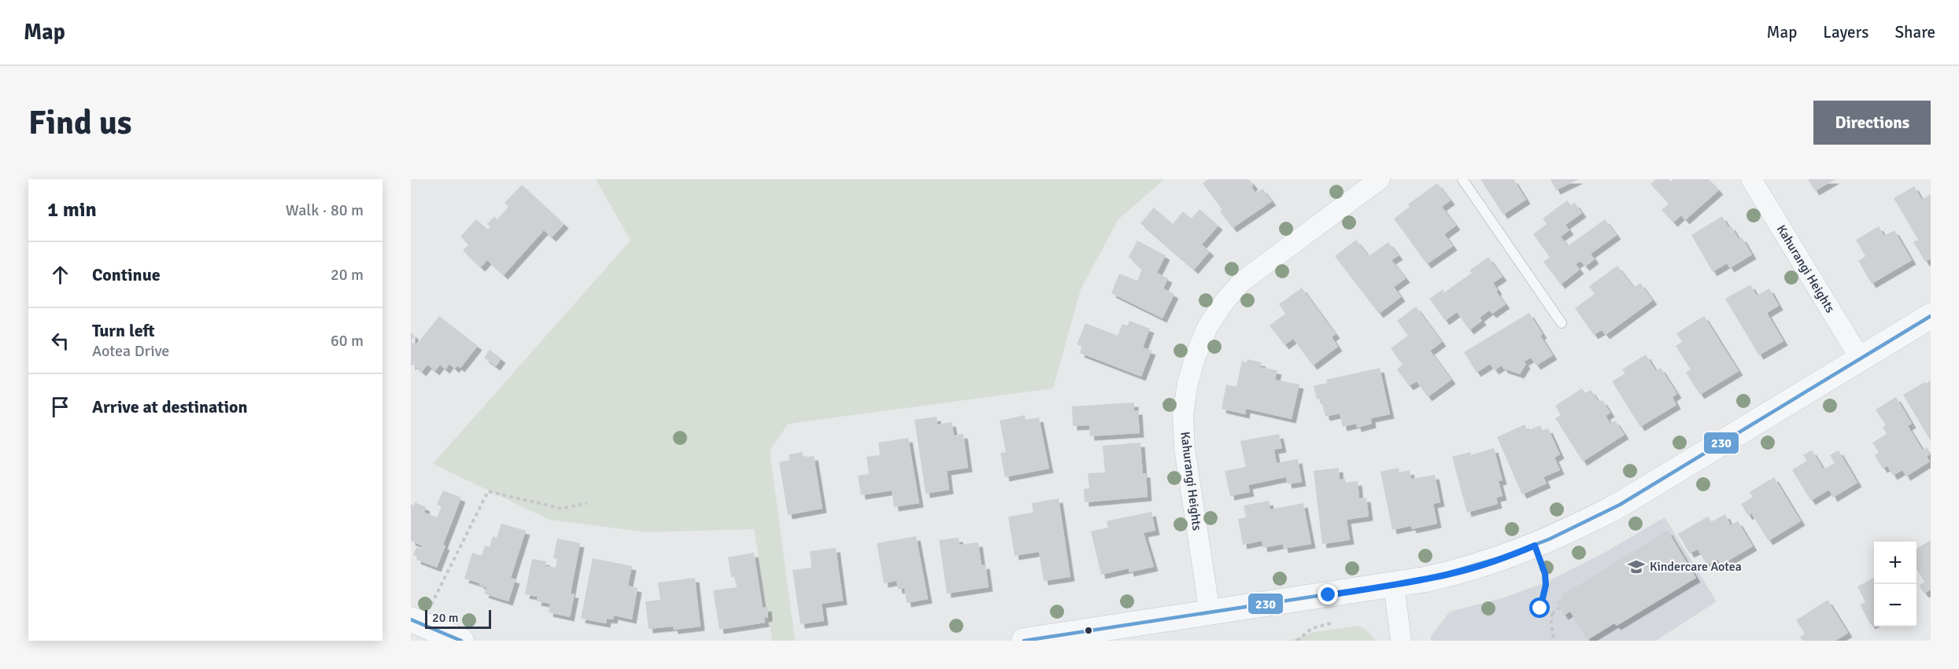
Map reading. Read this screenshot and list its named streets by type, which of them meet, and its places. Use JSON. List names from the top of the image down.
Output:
{
  "streets": {
    "street": ["Kahurangi Heights"]
  },
  "places": {
    "school or university": ["Kindercare Aotea"]
  },
  "lines": ["transit line 230"],
  "scale_bar": "20 m",
  "page": {
    "header": "Map",
    "nav": ["Map", "Layers", "Share"],
    "buttons": "Directions",
    "title": "Find us",
    "heading": ["1 min", "Walk · 80 m"],
    "list": [
      ["Continue", "20 m"],
      ["Turn left", "Aotea Drive", "60 m"],
      "Arrive at destination"
    ],
    "map_buttons": ["+", "−"],
    "scale": "20 m"
  }
}
